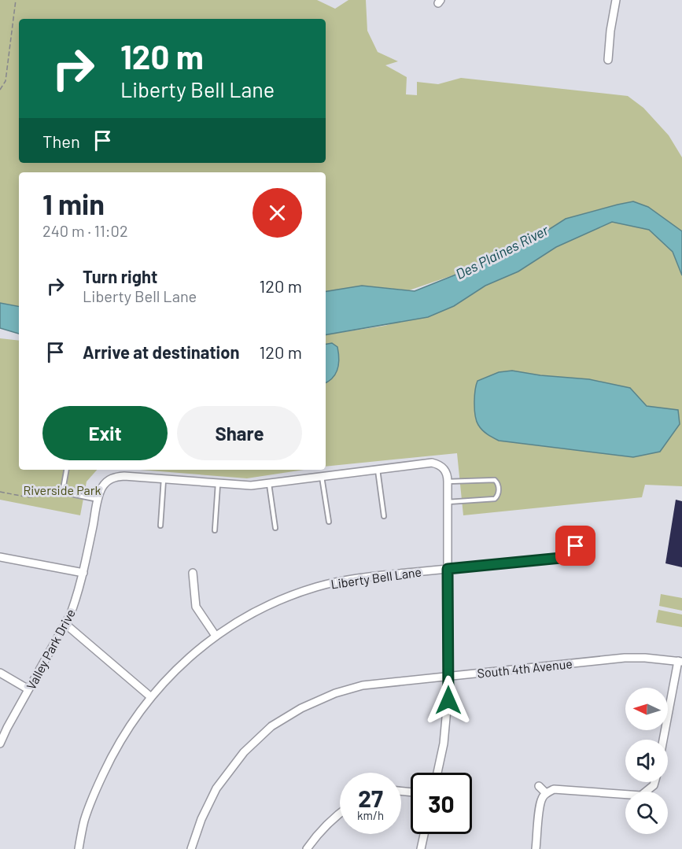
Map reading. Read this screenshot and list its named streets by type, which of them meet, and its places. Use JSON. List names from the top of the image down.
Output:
{
  "streets": {
    "street": ["Liberty Bell Lane", "Valley Park Drive", "South 4th Avenue"]
  },
  "water": ["Des Plaines River"],
  "parks": ["Riverside Park"],
  "north": "left",
  "page": {
    "turn": ["120 m", "Liberty Bell Lane"],
    "then": "Then",
    "heading": ["1 min", "240 m · 11:02"],
    "list": [
      {
        "name": "Turn right",
        "note": "Liberty Bell Lane",
        "value": "120 m"
      },
      {
        "name": "Arrive at destination",
        "value": "120 m"
      }
    ],
    "buttons": ["Exit", "Share"],
    "speed": "27 km/h",
    "limit": "30"
  }
}
